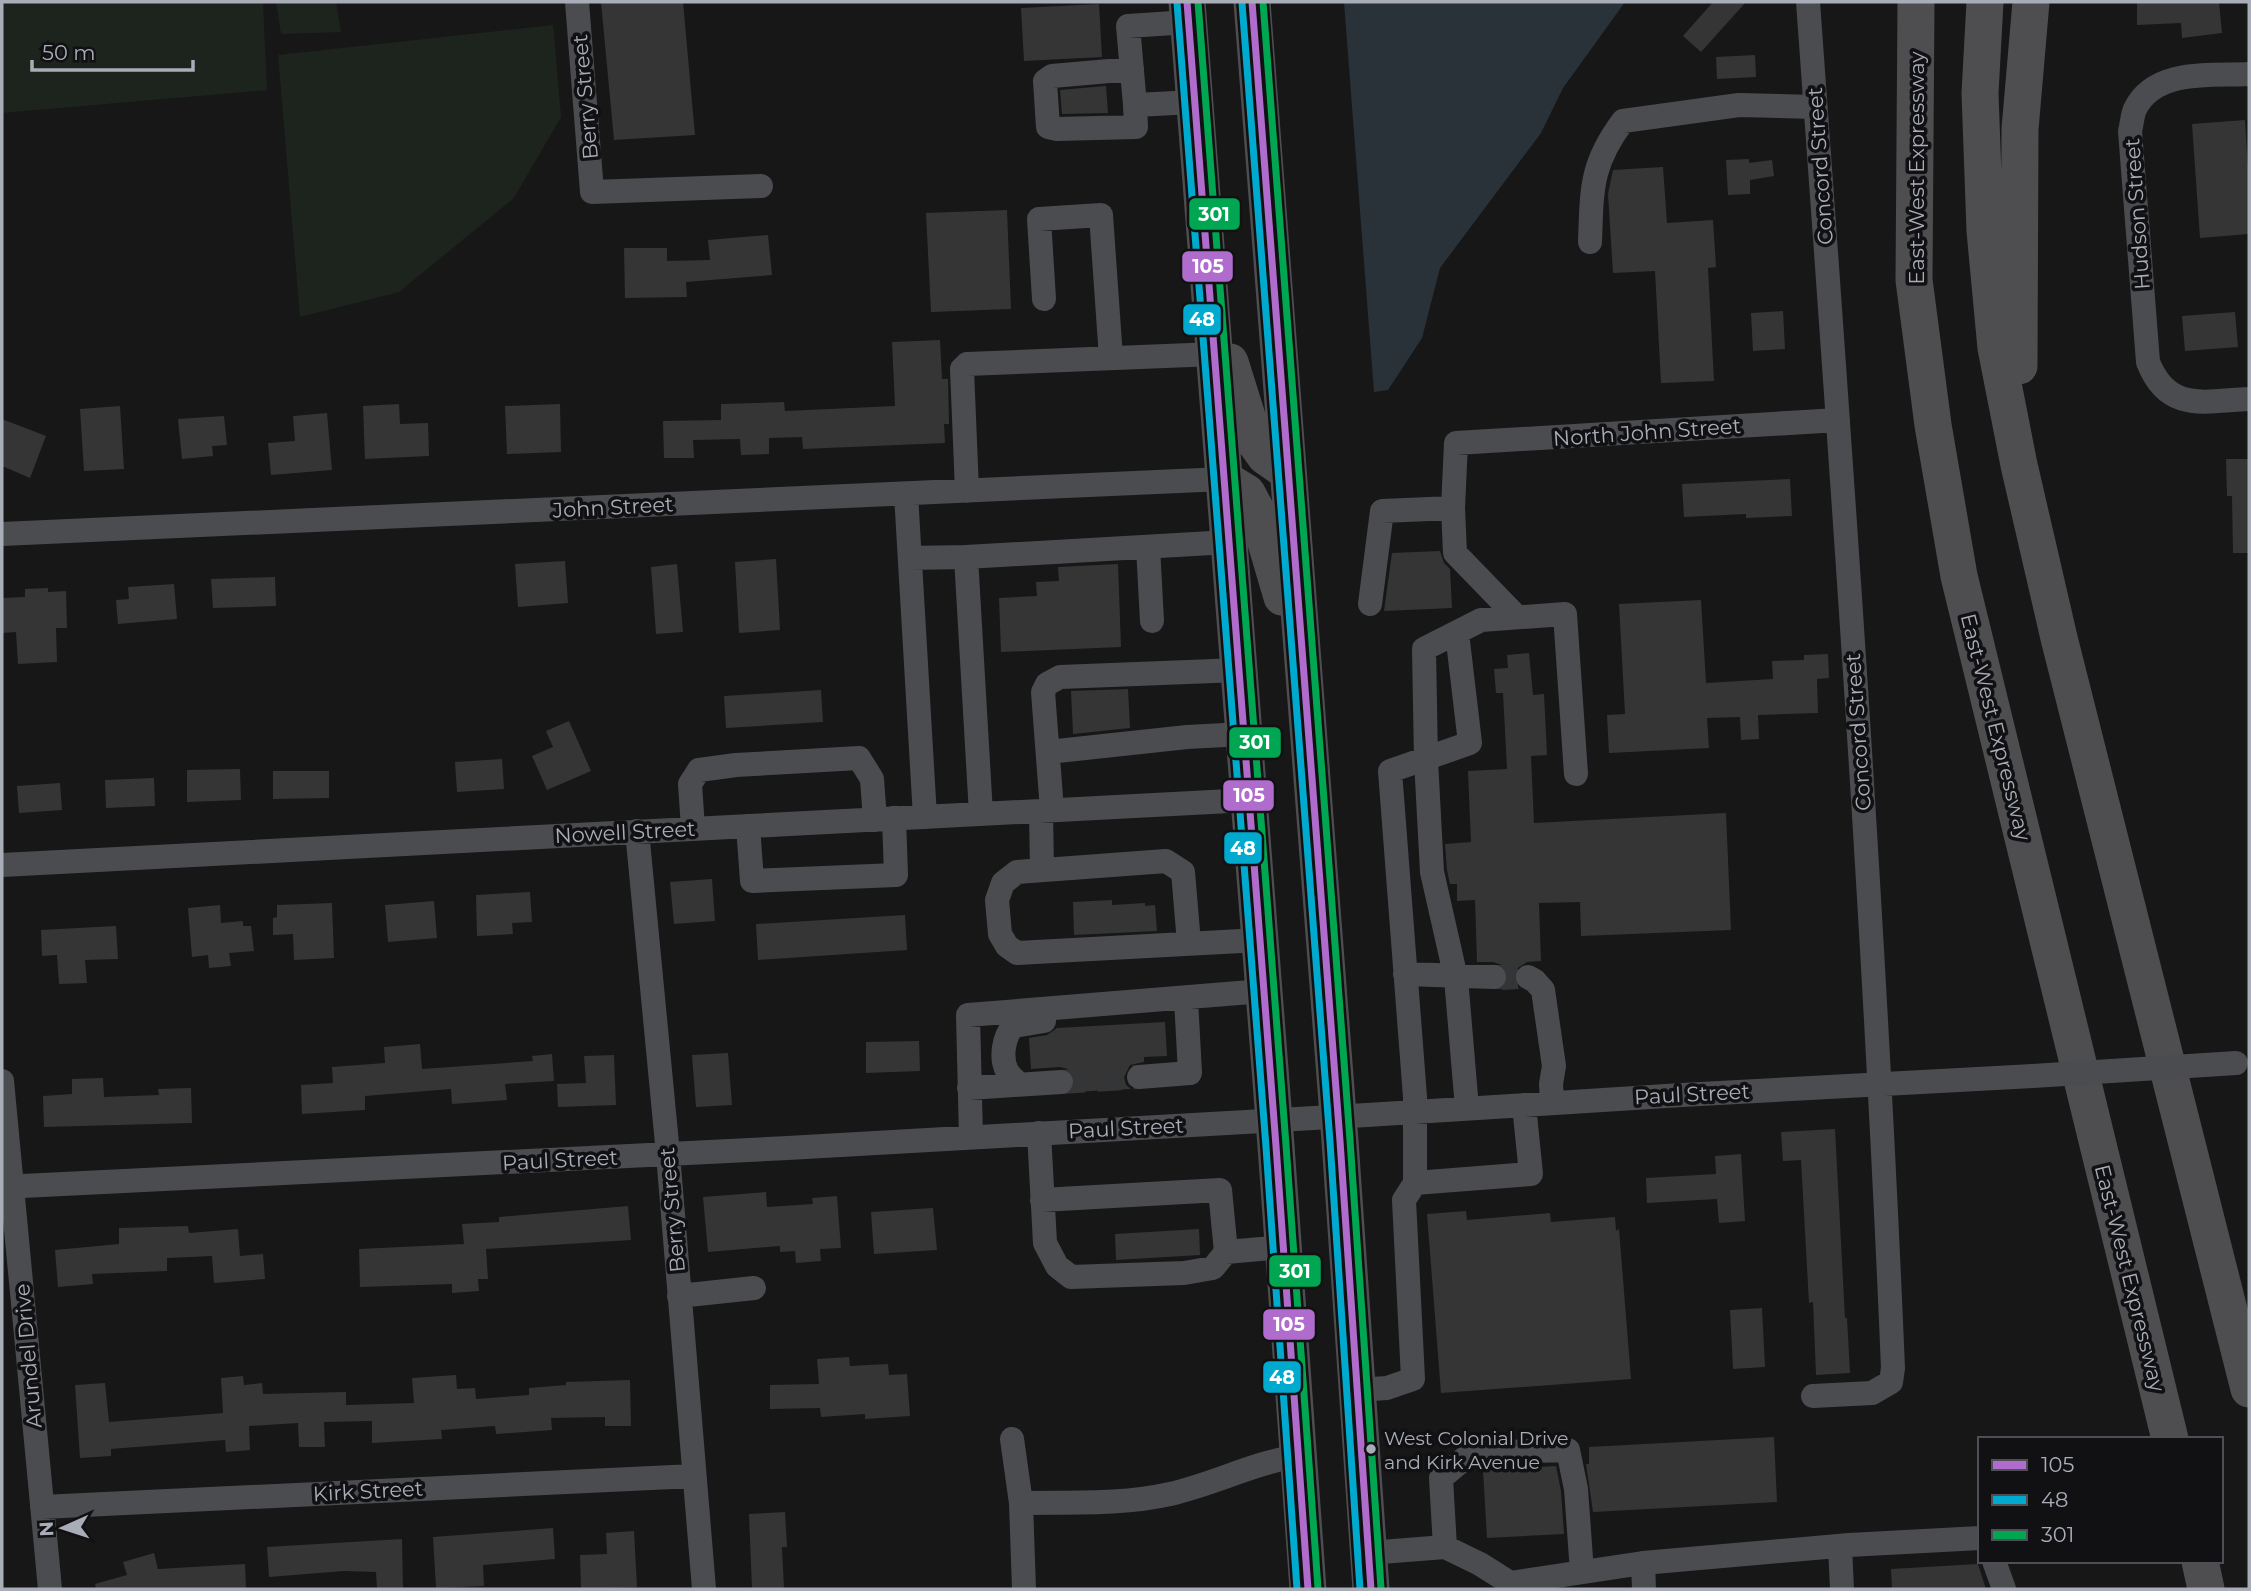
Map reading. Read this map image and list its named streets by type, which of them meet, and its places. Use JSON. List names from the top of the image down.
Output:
{
  "streets": {
    "highway": ["East-West Expressway"],
    "street": [
      "Berry Street",
      "Concord Street",
      "Hudson Street",
      "North John Street",
      "John Street",
      "Nowell Street",
      "Paul Street",
      "Arundel Drive",
      "Kirk Street"
    ]
  },
  "crossings": [
    ["Berry Street", "Nowell Street"],
    ["Berry Street", "Paul Street"],
    ["Berry Street", "Kirk Street"],
    ["Concord Street", "North John Street"],
    ["Concord Street", "Paul Street"],
    ["Paul Street", "Arundel Drive"],
    ["Arundel Drive", "Kirk Street"]
  ],
  "places": ["West Colonial Drive and Kirk Avenue"],
  "lines": ["transit line 105", "transit line 301", "transit line 48"],
  "legend": ["105", "48", "301"],
  "scale_bar": "50 m",
  "north": "left"
}
